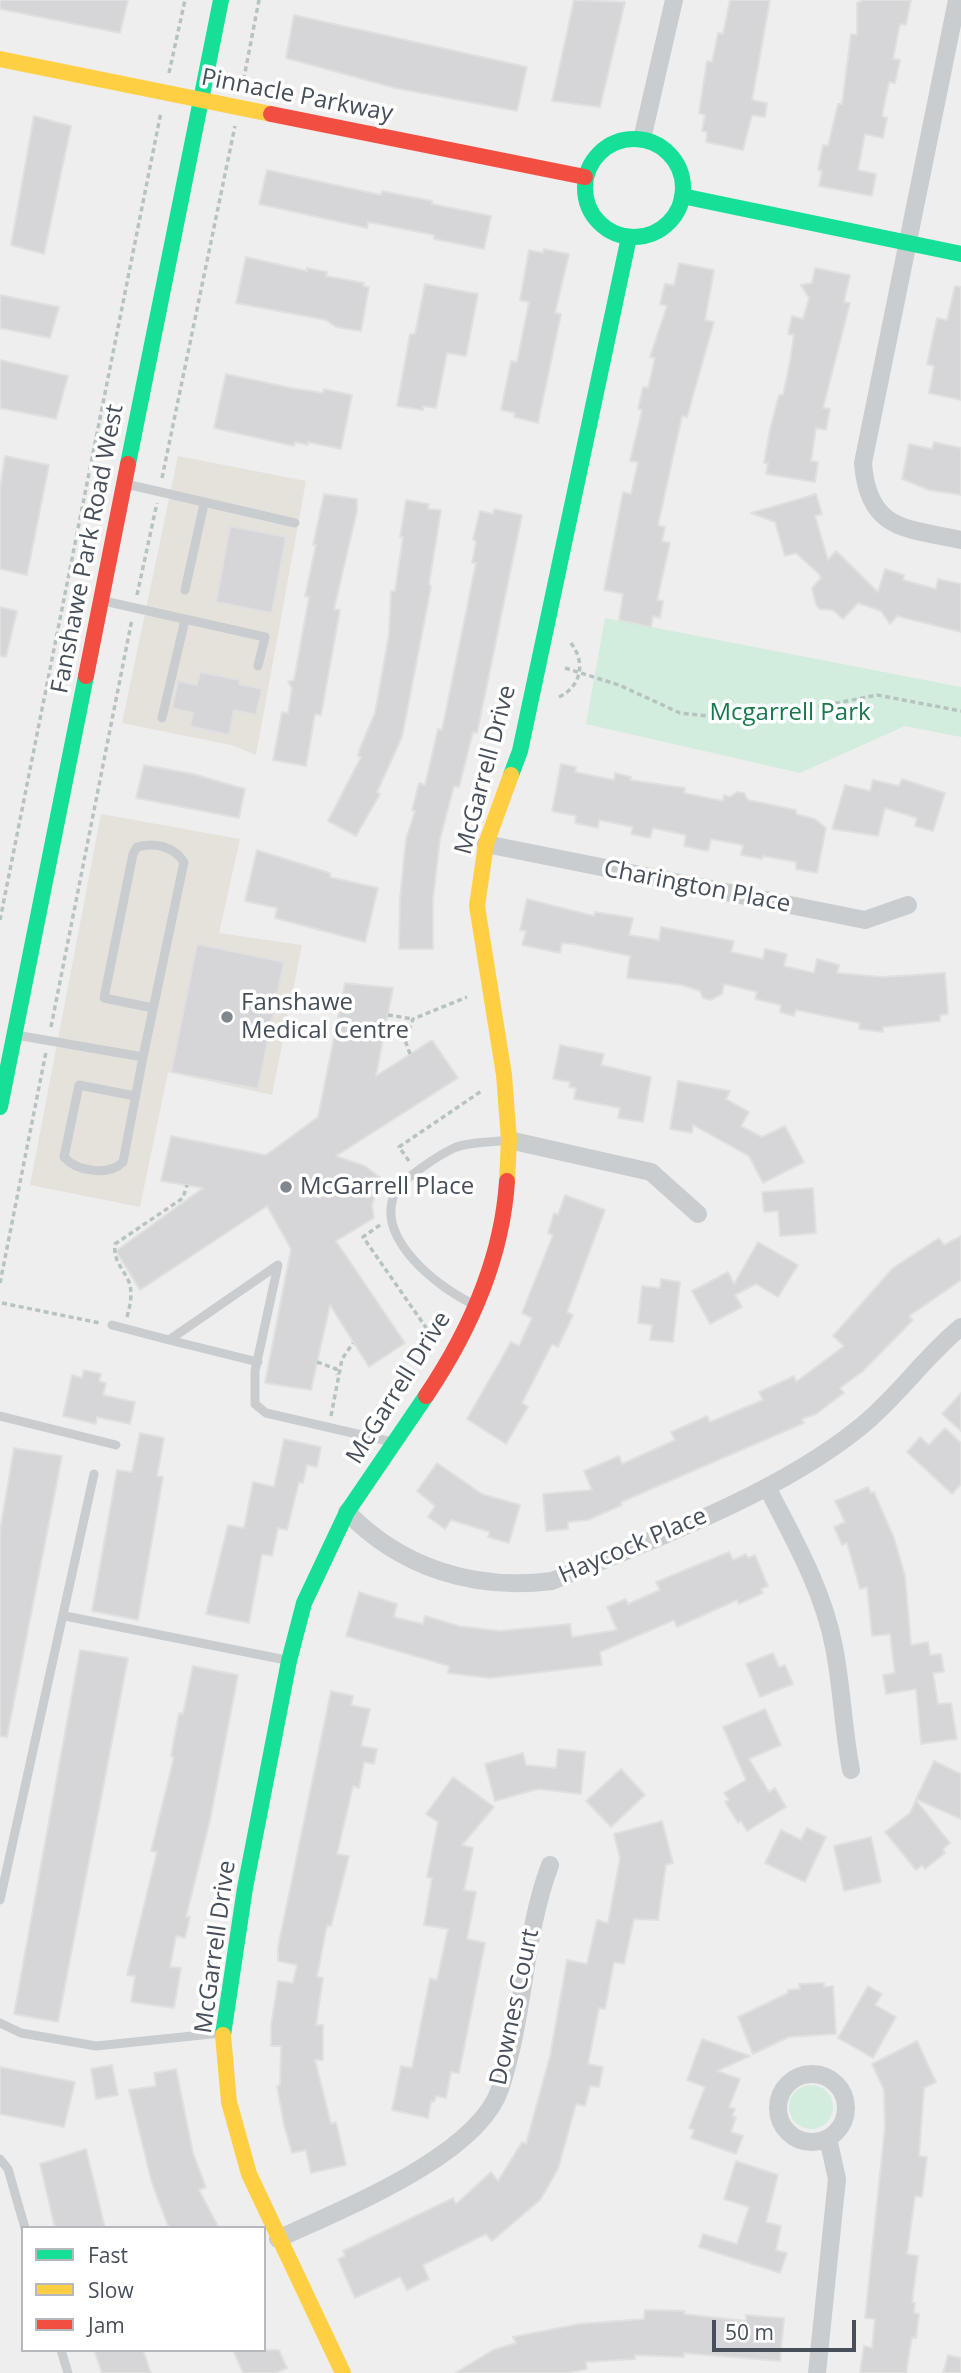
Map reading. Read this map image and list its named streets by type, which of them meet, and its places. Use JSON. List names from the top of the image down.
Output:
{
  "streets": {
    "street": [
      "Pinnacle Parkway",
      "Fanshawe Park Road West",
      "McGarrell Drive",
      "Charington Place",
      "Haycock Place",
      "Downes Court"
    ]
  },
  "crossings": [
    ["Pinnacle Parkway", "Fanshawe Park Road West"],
    ["Pinnacle Parkway", "McGarrell Drive"],
    ["McGarrell Drive", "Charington Place"],
    ["McGarrell Drive", "Haycock Place"],
    ["McGarrell Drive", "Downes Court"]
  ],
  "parks": ["Mcgarrell Park"],
  "places": ["Fanshawe Medical Centre", "McGarrell Place"],
  "legend": ["Fast", "Slow", "Jam"],
  "scale_bar": "50 m"
}
